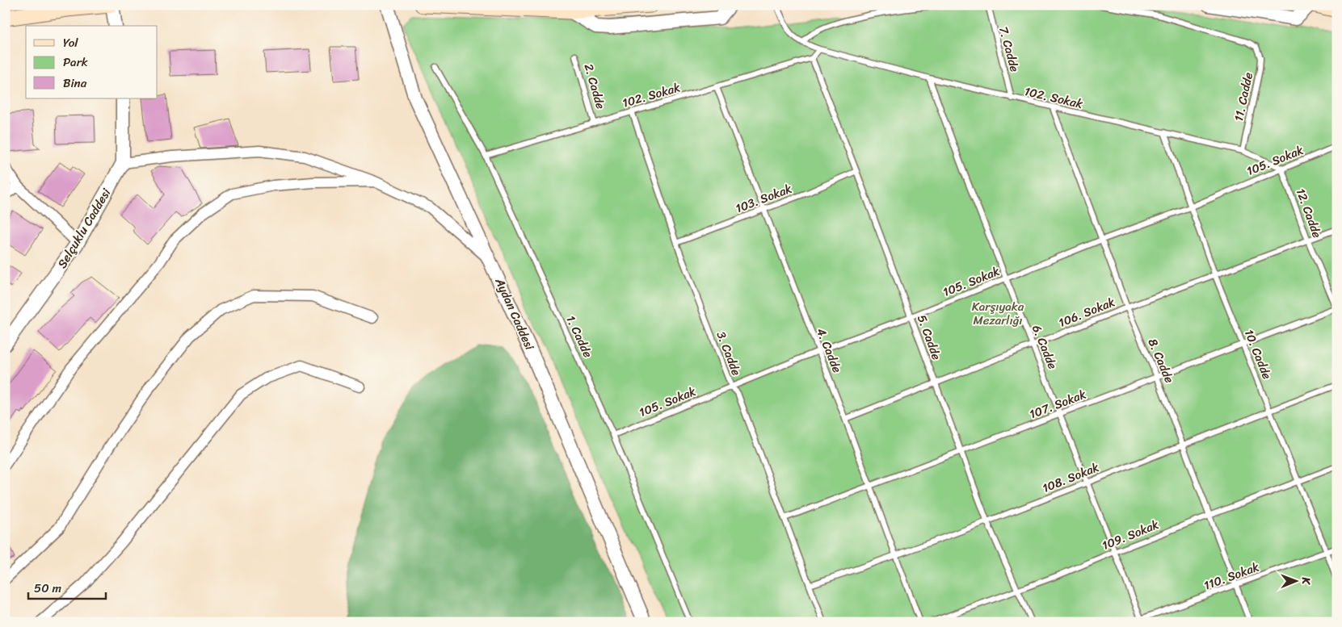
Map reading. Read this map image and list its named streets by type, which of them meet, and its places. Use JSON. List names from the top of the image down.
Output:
{
  "streets": {
    "street": ["Selçuklu Caddesi", "Aydan Caddesi"],
    "lane": [
      "7. Cadde",
      "2. Cadde",
      "102. Sokak",
      "11. Cadde",
      "105. Sokak",
      "103. Sokak",
      "12. Cadde",
      "106. Sokak",
      "1. Cadde",
      "5. Cadde",
      "6. Cadde",
      "4. Cadde",
      "3. Cadde",
      "10. Cadde",
      "8. Cadde",
      "107. Sokak",
      "108. Sokak",
      "109. Sokak",
      "110. Sokak"
    ]
  },
  "crossings": [
    ["7. Cadde", "102. Sokak"],
    ["2. Cadde", "102. Sokak"],
    ["102. Sokak", "11. Cadde"],
    ["102. Sokak", "105. Sokak"],
    ["102. Sokak", "12. Cadde"],
    ["102. Sokak", "1. Cadde"],
    ["102. Sokak", "5. Cadde"],
    ["102. Sokak", "6. Cadde"],
    ["102. Sokak", "4. Cadde"],
    ["102. Sokak", "3. Cadde"],
    ["102. Sokak", "10. Cadde"],
    ["102. Sokak", "8. Cadde"],
    ["105. Sokak", "12. Cadde"],
    ["105. Sokak", "1. Cadde"],
    ["105. Sokak", "5. Cadde"],
    ["105. Sokak", "6. Cadde"],
    ["105. Sokak", "4. Cadde"],
    ["105. Sokak", "3. Cadde"],
    ["105. Sokak", "10. Cadde"],
    ["105. Sokak", "8. Cadde"],
    ["103. Sokak", "5. Cadde"],
    ["103. Sokak", "4. Cadde"],
    ["103. Sokak", "3. Cadde"],
    ["12. Cadde", "106. Sokak"],
    ["12. Cadde", "107. Sokak"],
    ["106. Sokak", "5. Cadde"],
    ["106. Sokak", "6. Cadde"],
    ["106. Sokak", "4. Cadde"],
    ["106. Sokak", "10. Cadde"],
    ["106. Sokak", "8. Cadde"],
    ["5. Cadde", "107. Sokak"],
    ["5. Cadde", "108. Sokak"],
    ["5. Cadde", "109. Sokak"],
    ["6. Cadde", "107. Sokak"],
    ["6. Cadde", "108. Sokak"],
    ["6. Cadde", "109. Sokak"],
    ["6. Cadde", "110. Sokak"],
    ["4. Cadde", "107. Sokak"],
    ["4. Cadde", "108. Sokak"],
    ["3. Cadde", "107. Sokak"],
    ["3. Cadde", "108. Sokak"],
    ["10. Cadde", "107. Sokak"],
    ["10. Cadde", "108. Sokak"],
    ["10. Cadde", "109. Sokak"],
    ["10. Cadde", "110. Sokak"],
    ["8. Cadde", "107. Sokak"],
    ["8. Cadde", "108. Sokak"],
    ["8. Cadde", "109. Sokak"],
    ["8. Cadde", "110. Sokak"]
  ],
  "parks": ["Karşıyaka Mezarlığı"],
  "legend": ["Yol", "Park", "Bina"],
  "scale_bar": "50 m",
  "north": "right"
}
